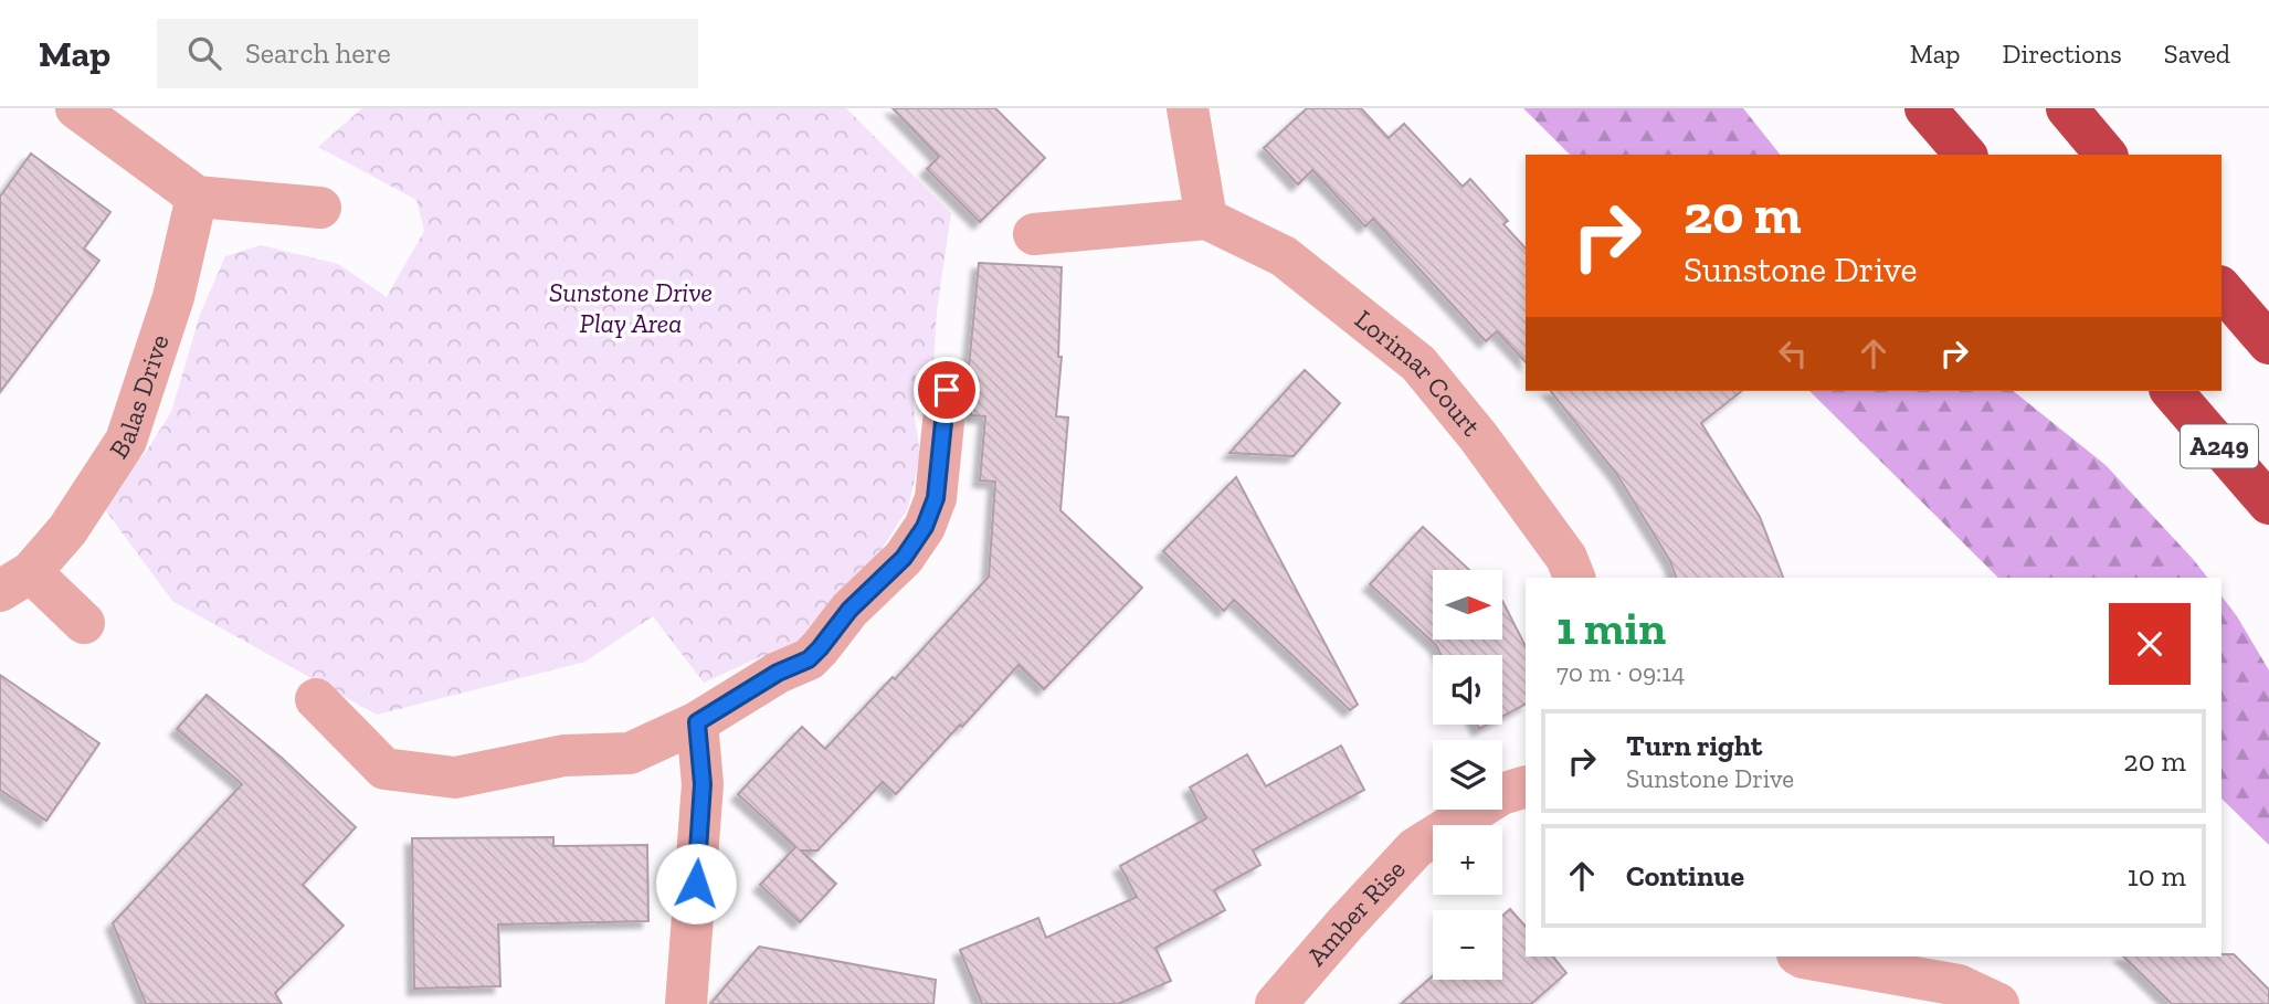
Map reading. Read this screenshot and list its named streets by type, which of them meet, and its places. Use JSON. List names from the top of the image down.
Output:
{
  "streets": {
    "highway": ["A249"],
    "street": ["Lorimar Court", "Balas Drive", "Amber Rise"]
  },
  "parks": ["Sunstone Drive Play Area"],
  "north": "right",
  "page": {
    "header": "Map",
    "search": "Search here",
    "nav": ["Map", "Directions", "Saved"],
    "turn": ["20 m", "Sunstone Drive"],
    "map_buttons": ["+", "−"],
    "heading": ["1 min", "70 m · 09:14"],
    "list": [
      {
        "name": "Turn right",
        "note": "Sunstone Drive",
        "value": "20 m"
      },
      {
        "name": "Continue",
        "value": "10 m"
      }
    ]
  }
}
